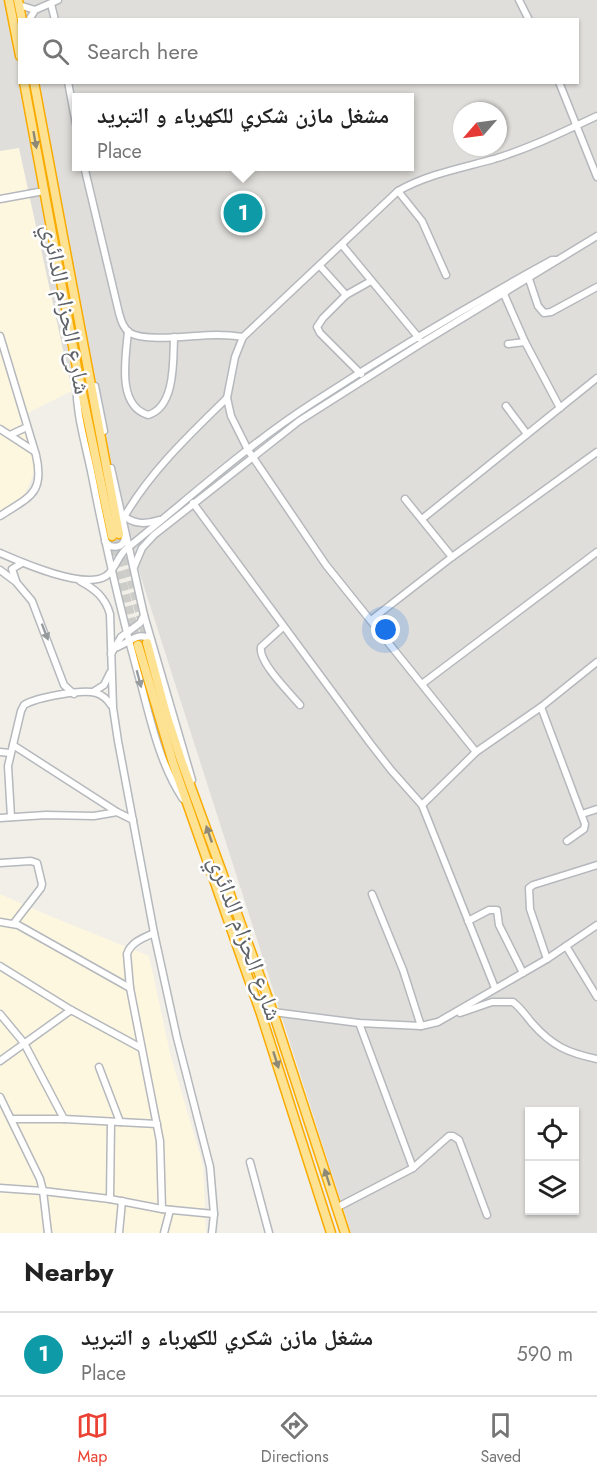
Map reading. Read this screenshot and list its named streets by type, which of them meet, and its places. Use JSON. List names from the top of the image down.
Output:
{
  "streets": {
    "highway": ["شارع الحزام الدائري"]
  },
  "north": "bottom left",
  "page": {
    "search": "Search here",
    "popup": ["مشغل مازن شكري للكهرباء و التبريد", "Place"],
    "pins": "1",
    "heading": "Nearby",
    "list": [
      {
        "mark": "1",
        "name": "مشغل مازن شكري للكهرباء و التبريد",
        "note": "Place",
        "value": "590 m"
      }
    ],
    "nav": ["Map", "Directions", "Saved"]
  }
}
